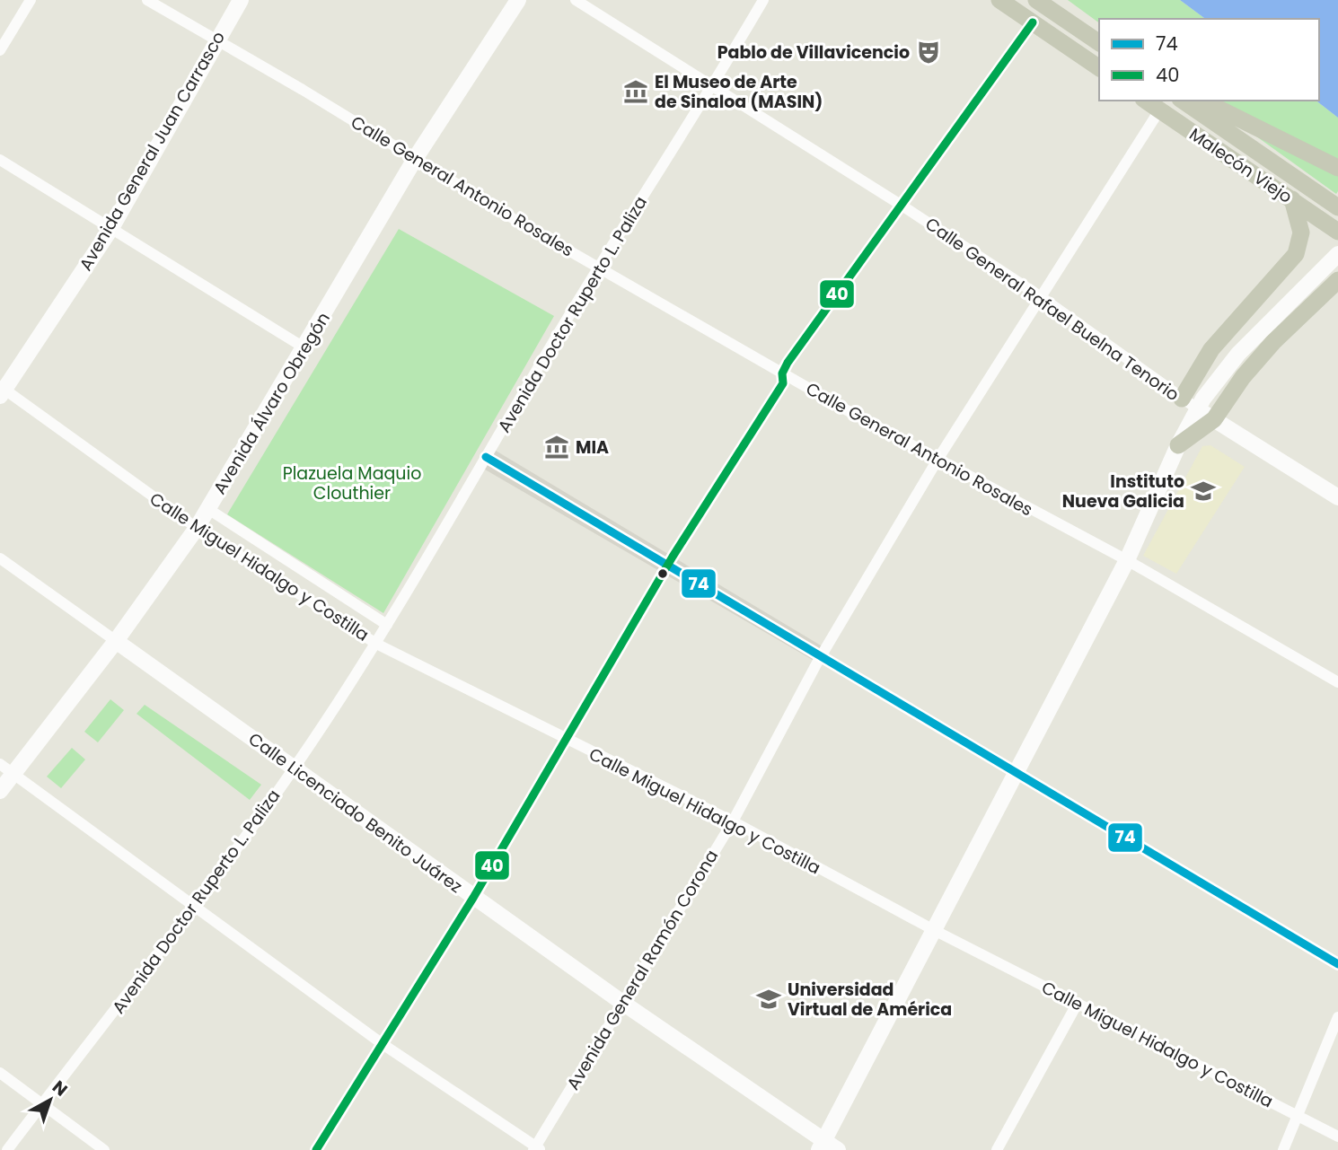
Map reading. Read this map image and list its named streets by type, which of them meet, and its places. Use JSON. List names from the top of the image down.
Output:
{
  "streets": {
    "main road": [
      "Avenida General Juan Carrasco",
      "Malecón Viejo",
      "Calle General Rafael Buelna Tenorio",
      "Avenida Álvaro Obregón",
      "Calle Licenciado Benito Juárez"
    ],
    "street": [
      "Calle General Antonio Rosales",
      "Avenida Doctor Ruperto L. Paliza",
      "Calle Miguel Hidalgo y Costilla",
      "Avenida General Ramón Corona"
    ]
  },
  "crossings": [
    ["Avenida General Juan Carrasco", "Calle General Antonio Rosales"],
    ["Avenida General Juan Carrasco", "Calle Miguel Hidalgo y Costilla"],
    ["Malecón Viejo", "Avenida General Ramón Corona"],
    ["Calle General Antonio Rosales", "Avenida Doctor Ruperto L. Paliza"],
    ["Calle General Antonio Rosales", "Avenida Álvaro Obregón"],
    ["Calle General Antonio Rosales", "Avenida General Ramón Corona"],
    ["Calle General Rafael Buelna Tenorio", "Avenida Doctor Ruperto L. Paliza"],
    ["Calle General Rafael Buelna Tenorio", "Avenida General Ramón Corona"],
    ["Avenida Doctor Ruperto L. Paliza", "Calle Miguel Hidalgo y Costilla"],
    ["Avenida Doctor Ruperto L. Paliza", "Calle Licenciado Benito Juárez"],
    ["Avenida Álvaro Obregón", "Calle Miguel Hidalgo y Costilla"],
    ["Avenida Álvaro Obregón", "Calle Licenciado Benito Juárez"],
    ["Calle Miguel Hidalgo y Costilla", "Avenida General Ramón Corona"],
    ["Calle Licenciado Benito Juárez", "Avenida General Ramón Corona"]
  ],
  "parks": ["Plazuela Maquio Clouthier"],
  "places": {
    "theatre": ["Pablo de Villavicencio"],
    "museum": ["El Museo de Arte de Sinaloa (MASIN)", "MIA"],
    "school or university": ["Instituto Nueva Galicia", "Universidad Virtual de América"]
  },
  "lines": ["transit line 40", "transit line 74"],
  "legend": ["74", "40"],
  "north": "top right"
}
